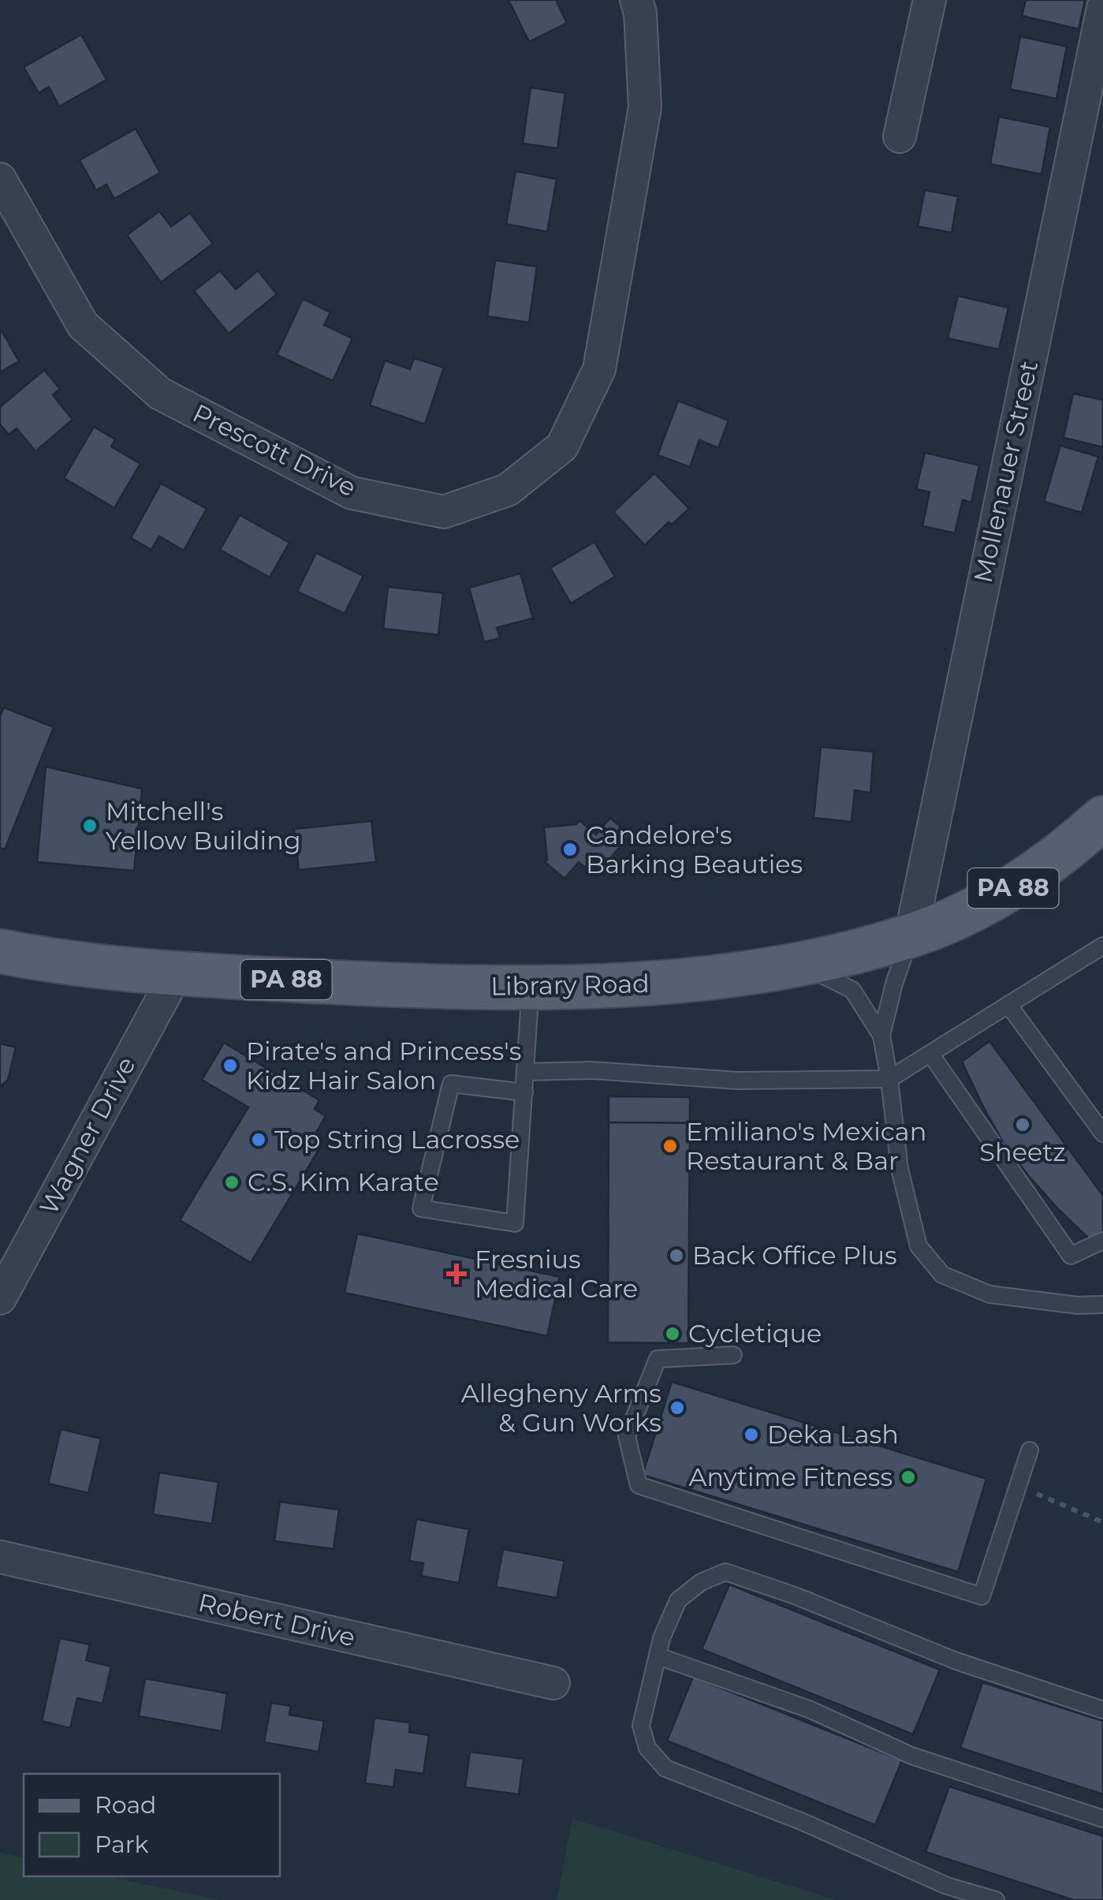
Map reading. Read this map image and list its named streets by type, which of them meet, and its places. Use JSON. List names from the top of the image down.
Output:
{
  "streets": {
    "main road": ["PA 88", "Library Road"],
    "street": [
      "Prescott Drive",
      "Mollenauer Street",
      "Wagner Drive",
      "Robert Drive"
    ]
  },
  "crossings": [
    ["Mollenauer Street", "Library Road"],
    ["Library Road", "Wagner Drive"]
  ],
  "places": {
    "other": [
      "Mitchell's Yellow Building",
      "Candelore's Barking Beauties",
      "Pirate's and Princess's Kidz Hair Salon",
      "Sheetz",
      "Top String Lacrosse",
      "Emiliano's Mexican Restaurant & Bar",
      "C.S. Kim Karate",
      "Back Office Plus",
      "Cycletique",
      "Allegheny Arms & Gun Works",
      "Deka Lash",
      "Anytime Fitness"
    ],
    "health": ["Fresnius Medical Care"]
  },
  "legend": ["Road", "Park"]
}
